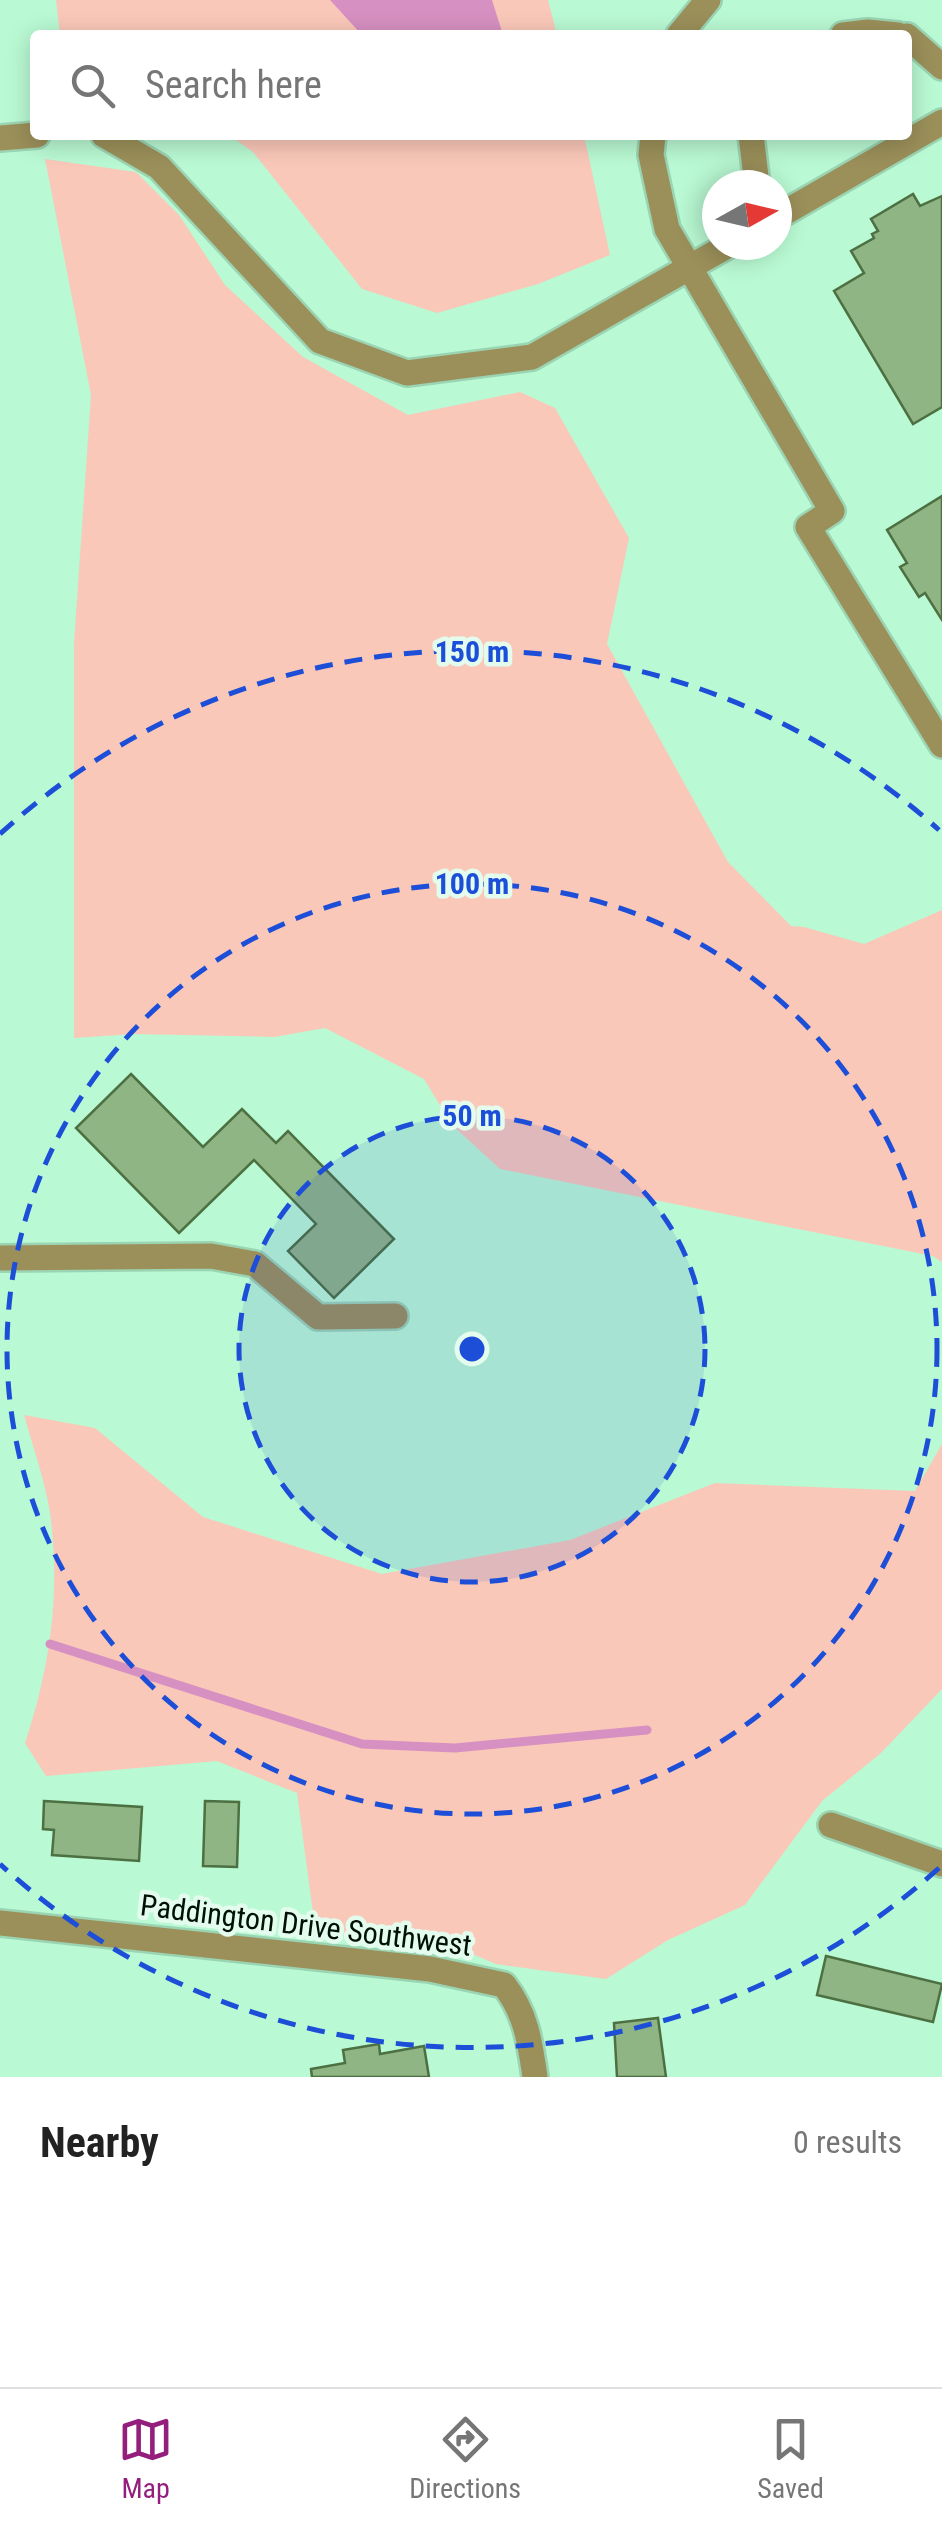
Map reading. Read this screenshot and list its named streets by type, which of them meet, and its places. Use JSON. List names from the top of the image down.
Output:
{
  "streets": {
    "street": ["Paddington Drive Southwest"]
  },
  "north": "right",
  "page": {
    "search": "Search here",
    "heading": ["Nearby", "0 results"],
    "nav": ["Map", "Directions", "Saved"]
  },
  "rings": ["150 m", "100 m", "50 m"]
}
